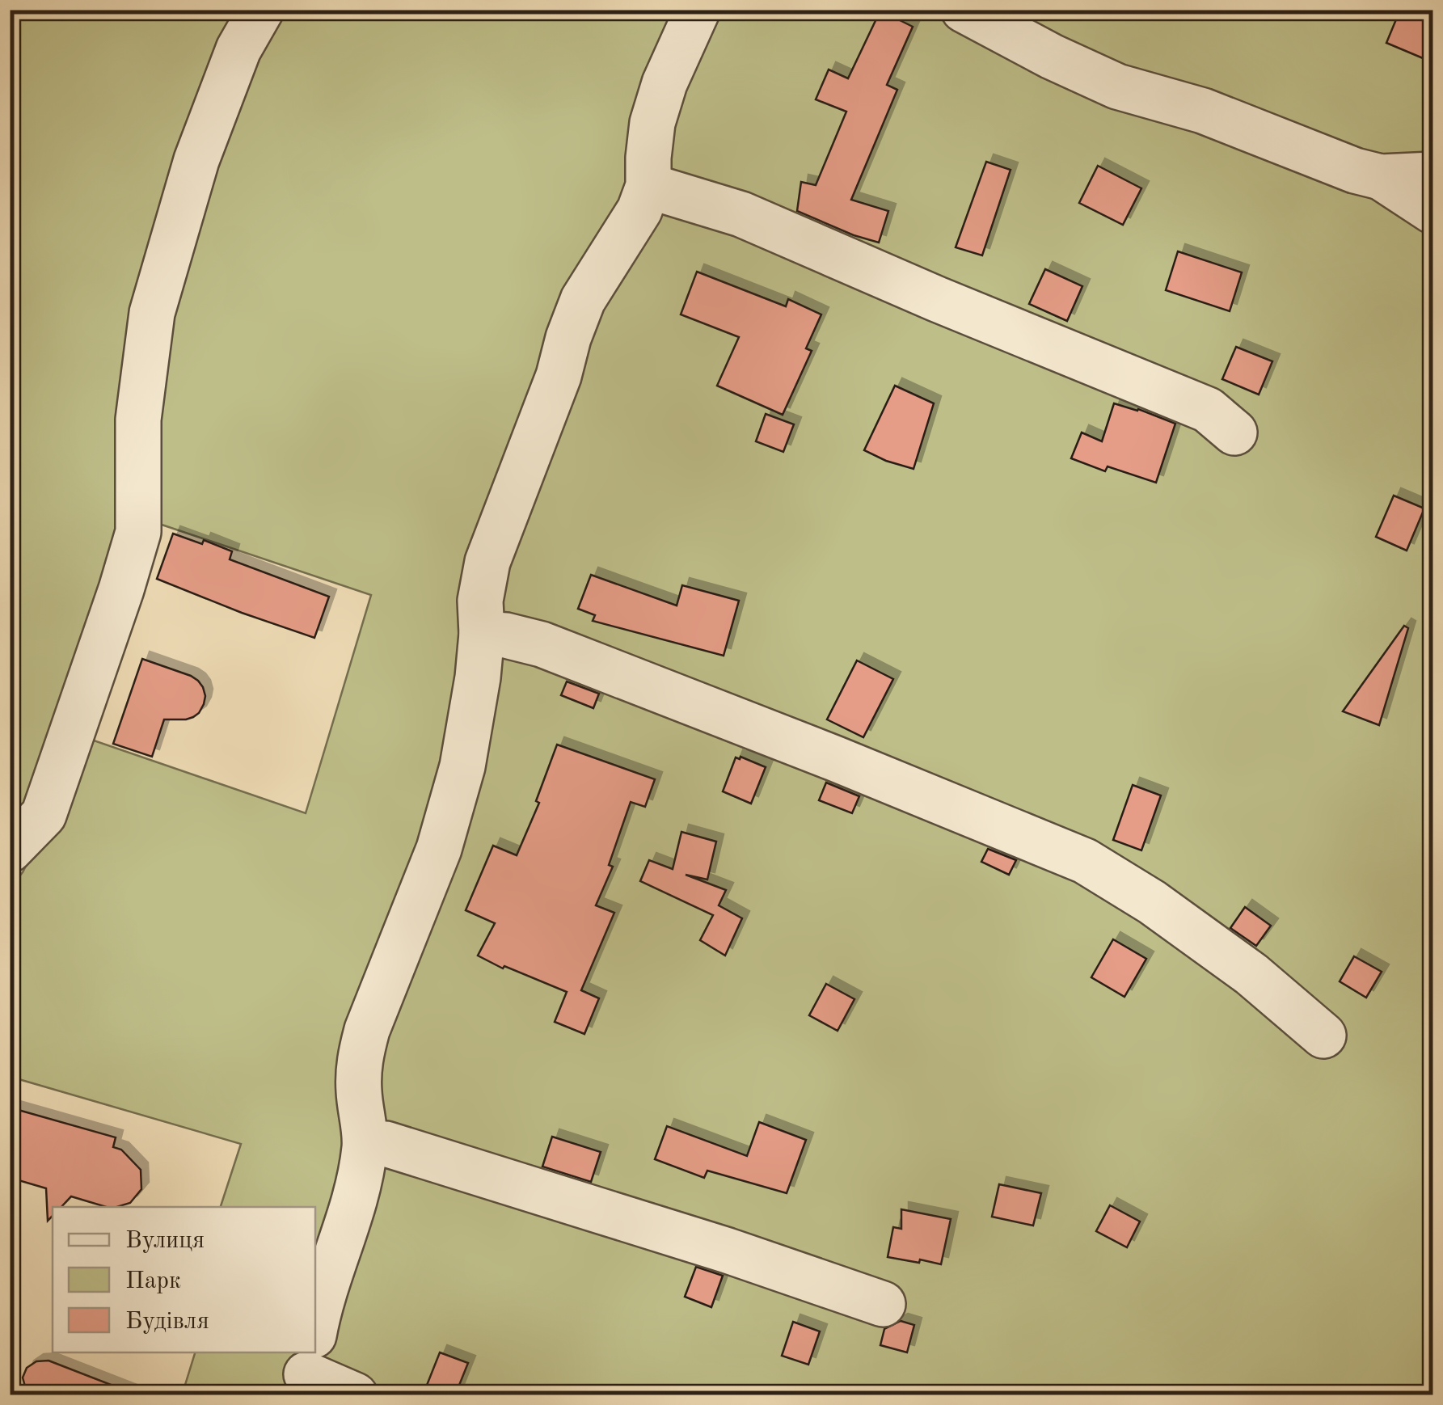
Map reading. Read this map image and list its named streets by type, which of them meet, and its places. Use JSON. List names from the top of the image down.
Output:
{
  "legend": ["Вулиця", "Парк", "Будівля"]
}
